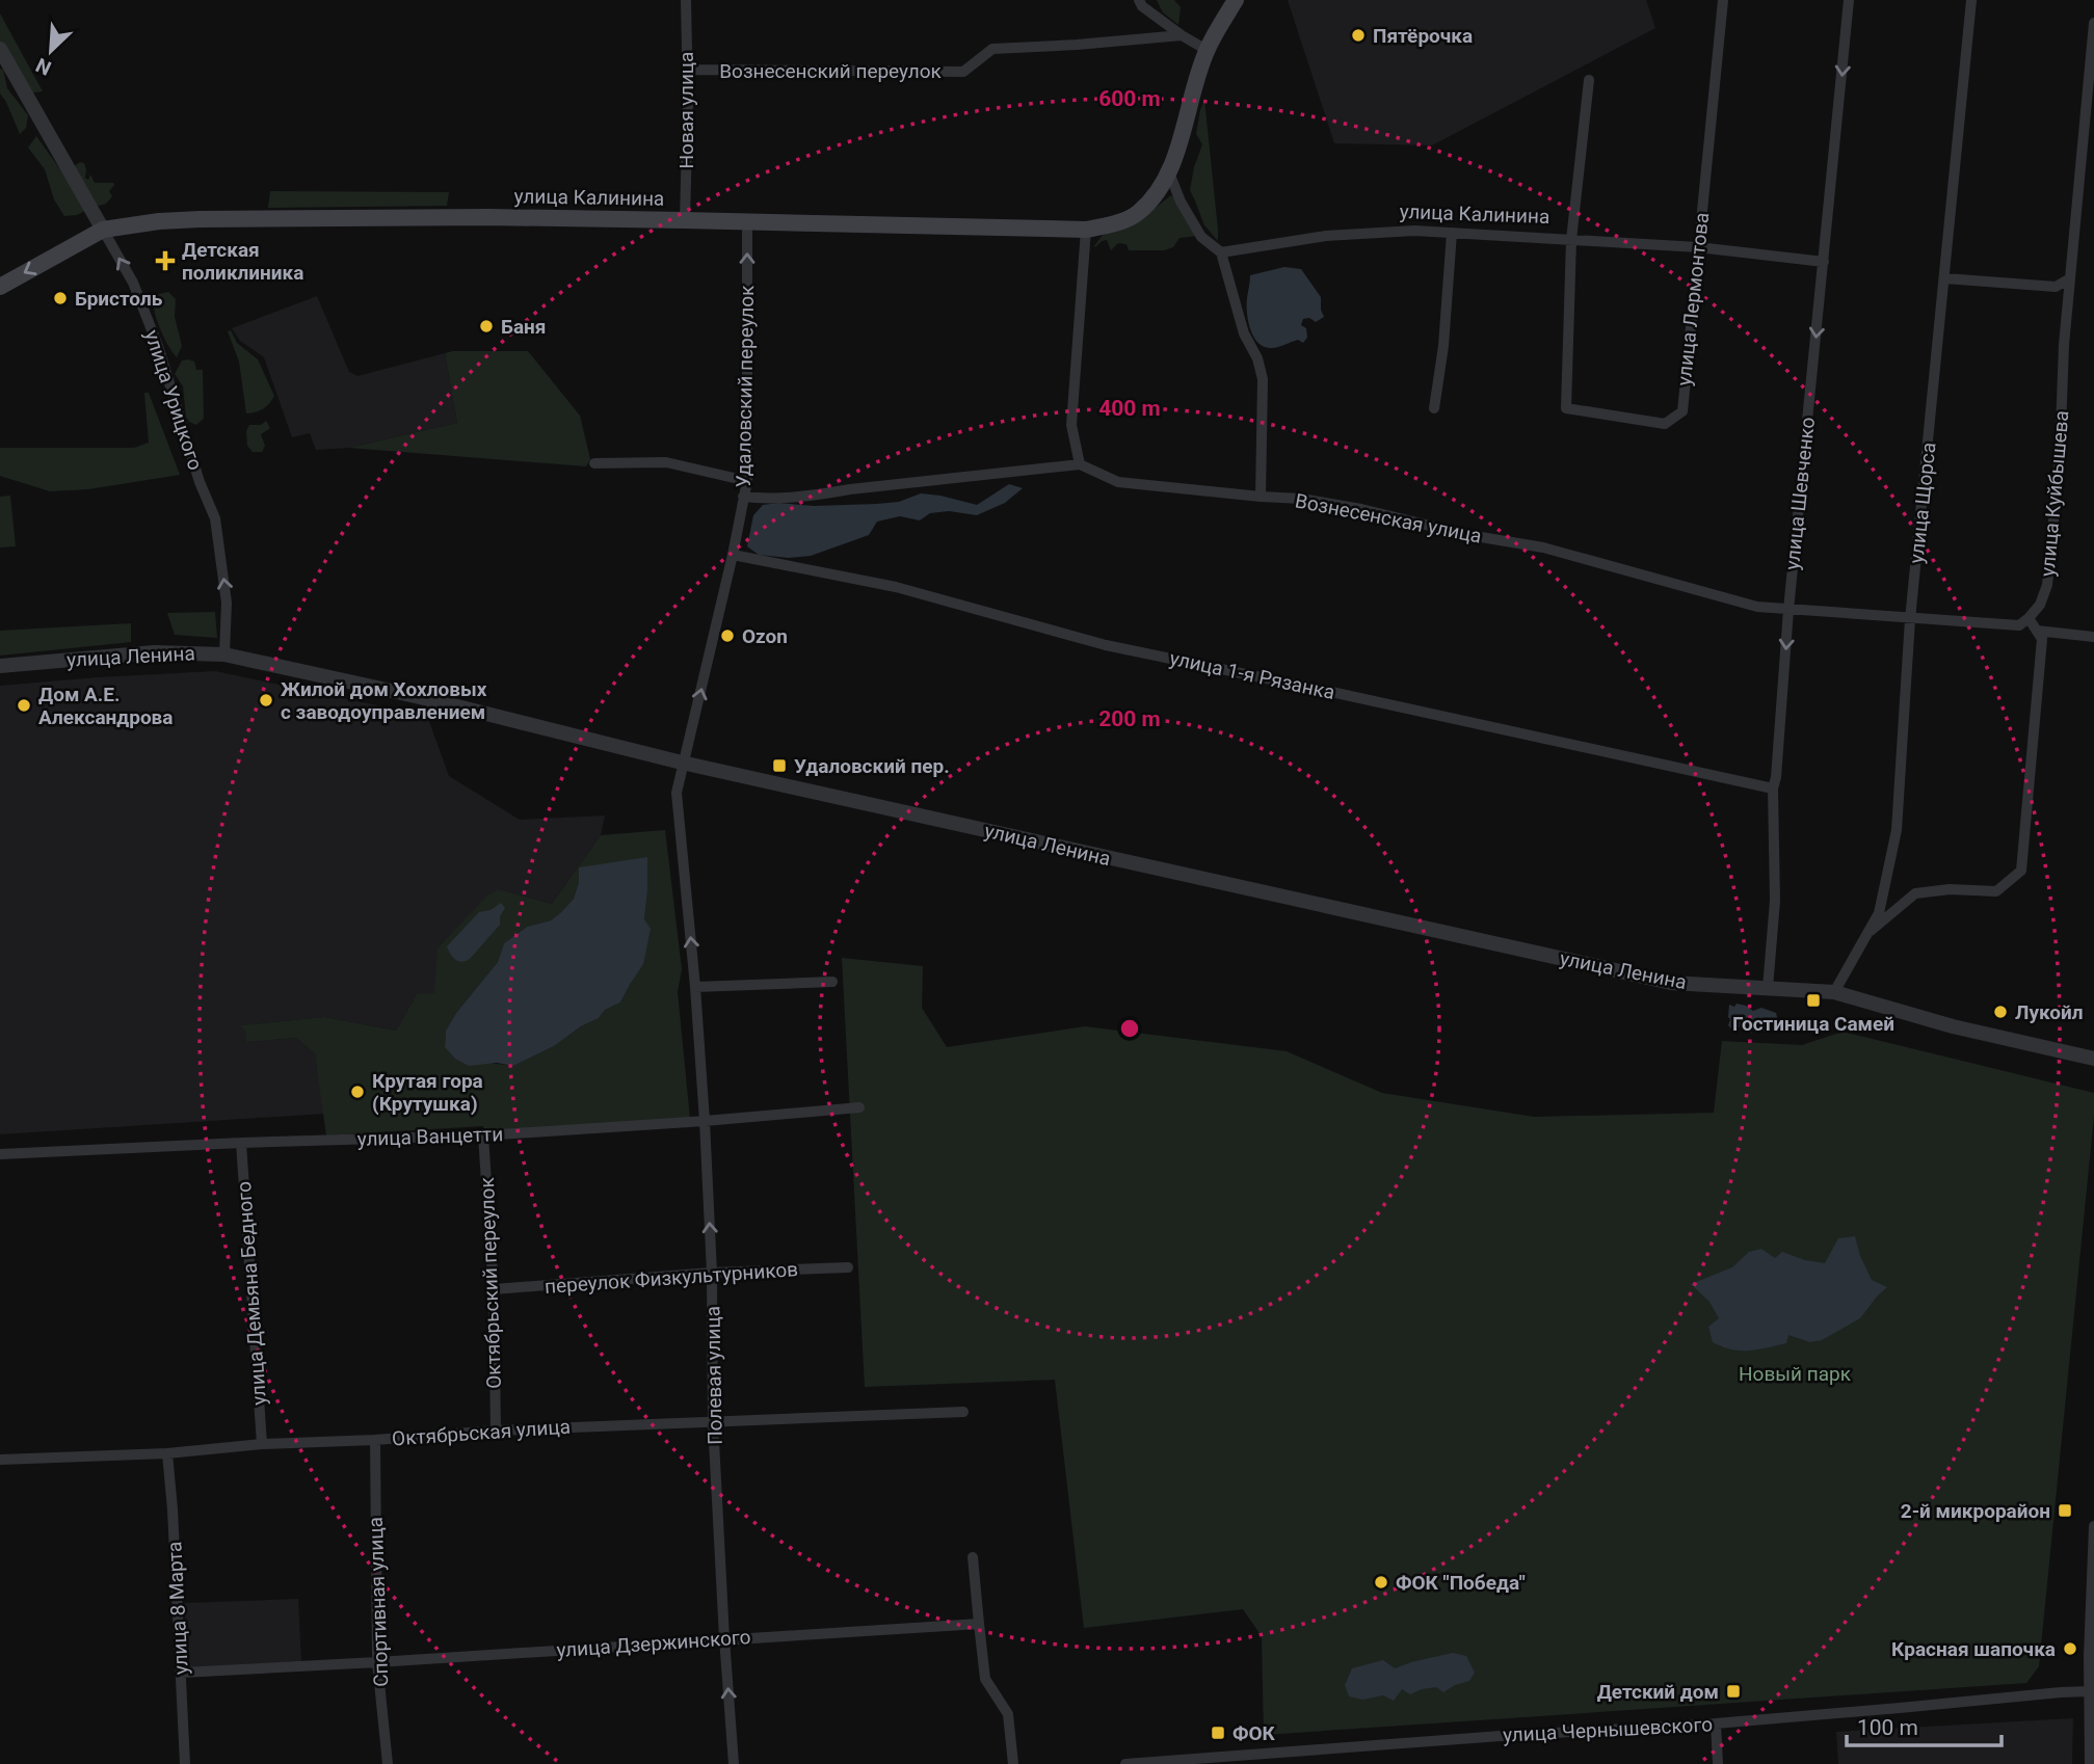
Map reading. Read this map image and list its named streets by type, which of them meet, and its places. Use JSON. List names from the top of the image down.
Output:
{
  "streets": {
    "main road": ["улица Калинина"],
    "street": [
      "Вознесенский переулок",
      "Новая улица",
      "улица Лермонтова",
      "Удаловский переулок",
      "улица Урицкого",
      "улица Шевченко",
      "улица Куйбышева",
      "улица Щорса",
      "Вознесенская улица",
      "улица Ленина",
      "улица 1-я Рязанка",
      "улица Ванцетти",
      "переулок Физкультурников",
      "Октябрьский переулок",
      "улица Демьяна Бедного",
      "Полевая улица",
      "Октябрьская улица",
      "Спортивная улица",
      "улица 8 Марта",
      "улица Дзержинского",
      "улица Чернышевского"
    ]
  },
  "crossings": [
    ["Вознесенский переулок", "Новая улица"],
    ["Новая улица", "улица Калинина"],
    ["улица Калинина", "улица Лермонтова"],
    ["улица Калинина", "Удаловский переулок"],
    ["улица Калинина", "улица Урицкого"],
    ["улица Калинина", "улица Шевченко"],
    ["Удаловский переулок", "улица Ленина"],
    ["Удаловский переулок", "улица 1-я Рязанка"],
    ["Удаловский переулок", "Полевая улица"],
    ["улица Урицкого", "улица Ленина"],
    ["улица Шевченко", "Вознесенская улица"],
    ["улица Шевченко", "улица Ленина"],
    ["улица Шевченко", "улица 1-я Рязанка"],
    ["улица Куйбышева", "Вознесенская улица"],
    ["улица Щорса", "Вознесенская улица"],
    ["улица Щорса", "улица Ленина"],
    ["улица Ленина", "Полевая улица"],
    ["улица Ванцетти", "Октябрьский переулок"],
    ["улица Ванцетти", "улица Демьяна Бедного"],
    ["улица Ванцетти", "Полевая улица"],
    ["переулок Физкультурников", "Октябрьский переулок"],
    ["переулок Физкультурников", "Полевая улица"],
    ["Октябрьский переулок", "Октябрьская улица"],
    ["улица Демьяна Бедного", "Октябрьская улица"],
    ["Полевая улица", "Октябрьская улица"],
    ["Полевая улица", "улица Дзержинского"],
    ["Октябрьская улица", "Спортивная улица"],
    ["Октябрьская улица", "улица 8 Марта"],
    ["Спортивная улица", "улица Дзержинского"],
    ["улица 8 Марта", "улица Дзержинского"]
  ],
  "one_way": [
    "Удаловский переулок",
    "улица Урицкого",
    "улица Шевченко",
    "Полевая улица"
  ],
  "parks": ["Новый парк"],
  "places": {
    "other": [
      "Пятёрочка",
      "Бристоль",
      "Баня",
      "Ozon",
      "Жилой дом Хохловых с заводоуправлением",
      "Дом А.Е. Александрова",
      "Лукойл",
      "Крутая гора (Крутушка)",
      "ФОК \"Победа\"",
      "Красная шапочка"
    ],
    "health": ["Детская поликлиника"],
    "transit": [
      "Удаловский пер.",
      "Гостиница Самей",
      "2-й микрорайон",
      "Детский дом",
      "ФОК"
    ]
  },
  "scale_bar": "100 m",
  "north": "bottom left",
  "rings": ["600 m", "400 m", "200 m"]
}
